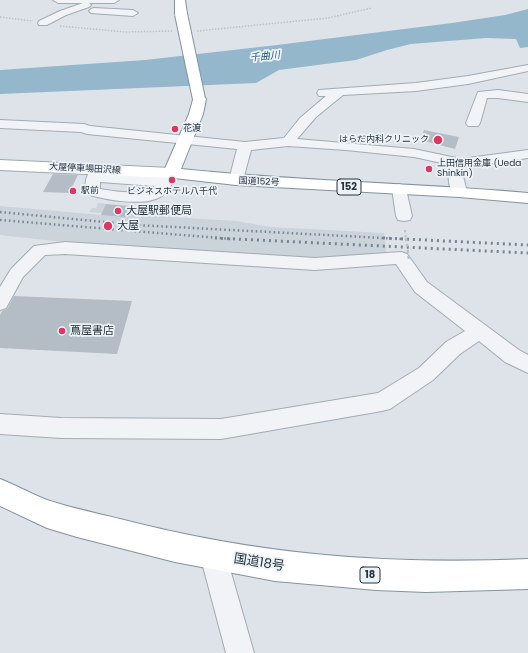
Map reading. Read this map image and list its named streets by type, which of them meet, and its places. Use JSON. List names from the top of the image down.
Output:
{
  "streets": {
    "main road": [
      "大屋停車場田沢線",
      "国道152号",
      "152",
      "国道18号",
      "18"
    ]
  },
  "crossings": [
    ["大屋停車場田沢線", "国道152号"]
  ],
  "water": ["千曲川"],
  "places": [
    "花渡",
    "はらだ内科クリニック",
    "上田信用金庫 (Ueda Shinkin)",
    "ビジネスホテル八千代",
    "駅前",
    "大屋駅郵便局",
    "大屋",
    "蔦屋書店"
  ]
}
